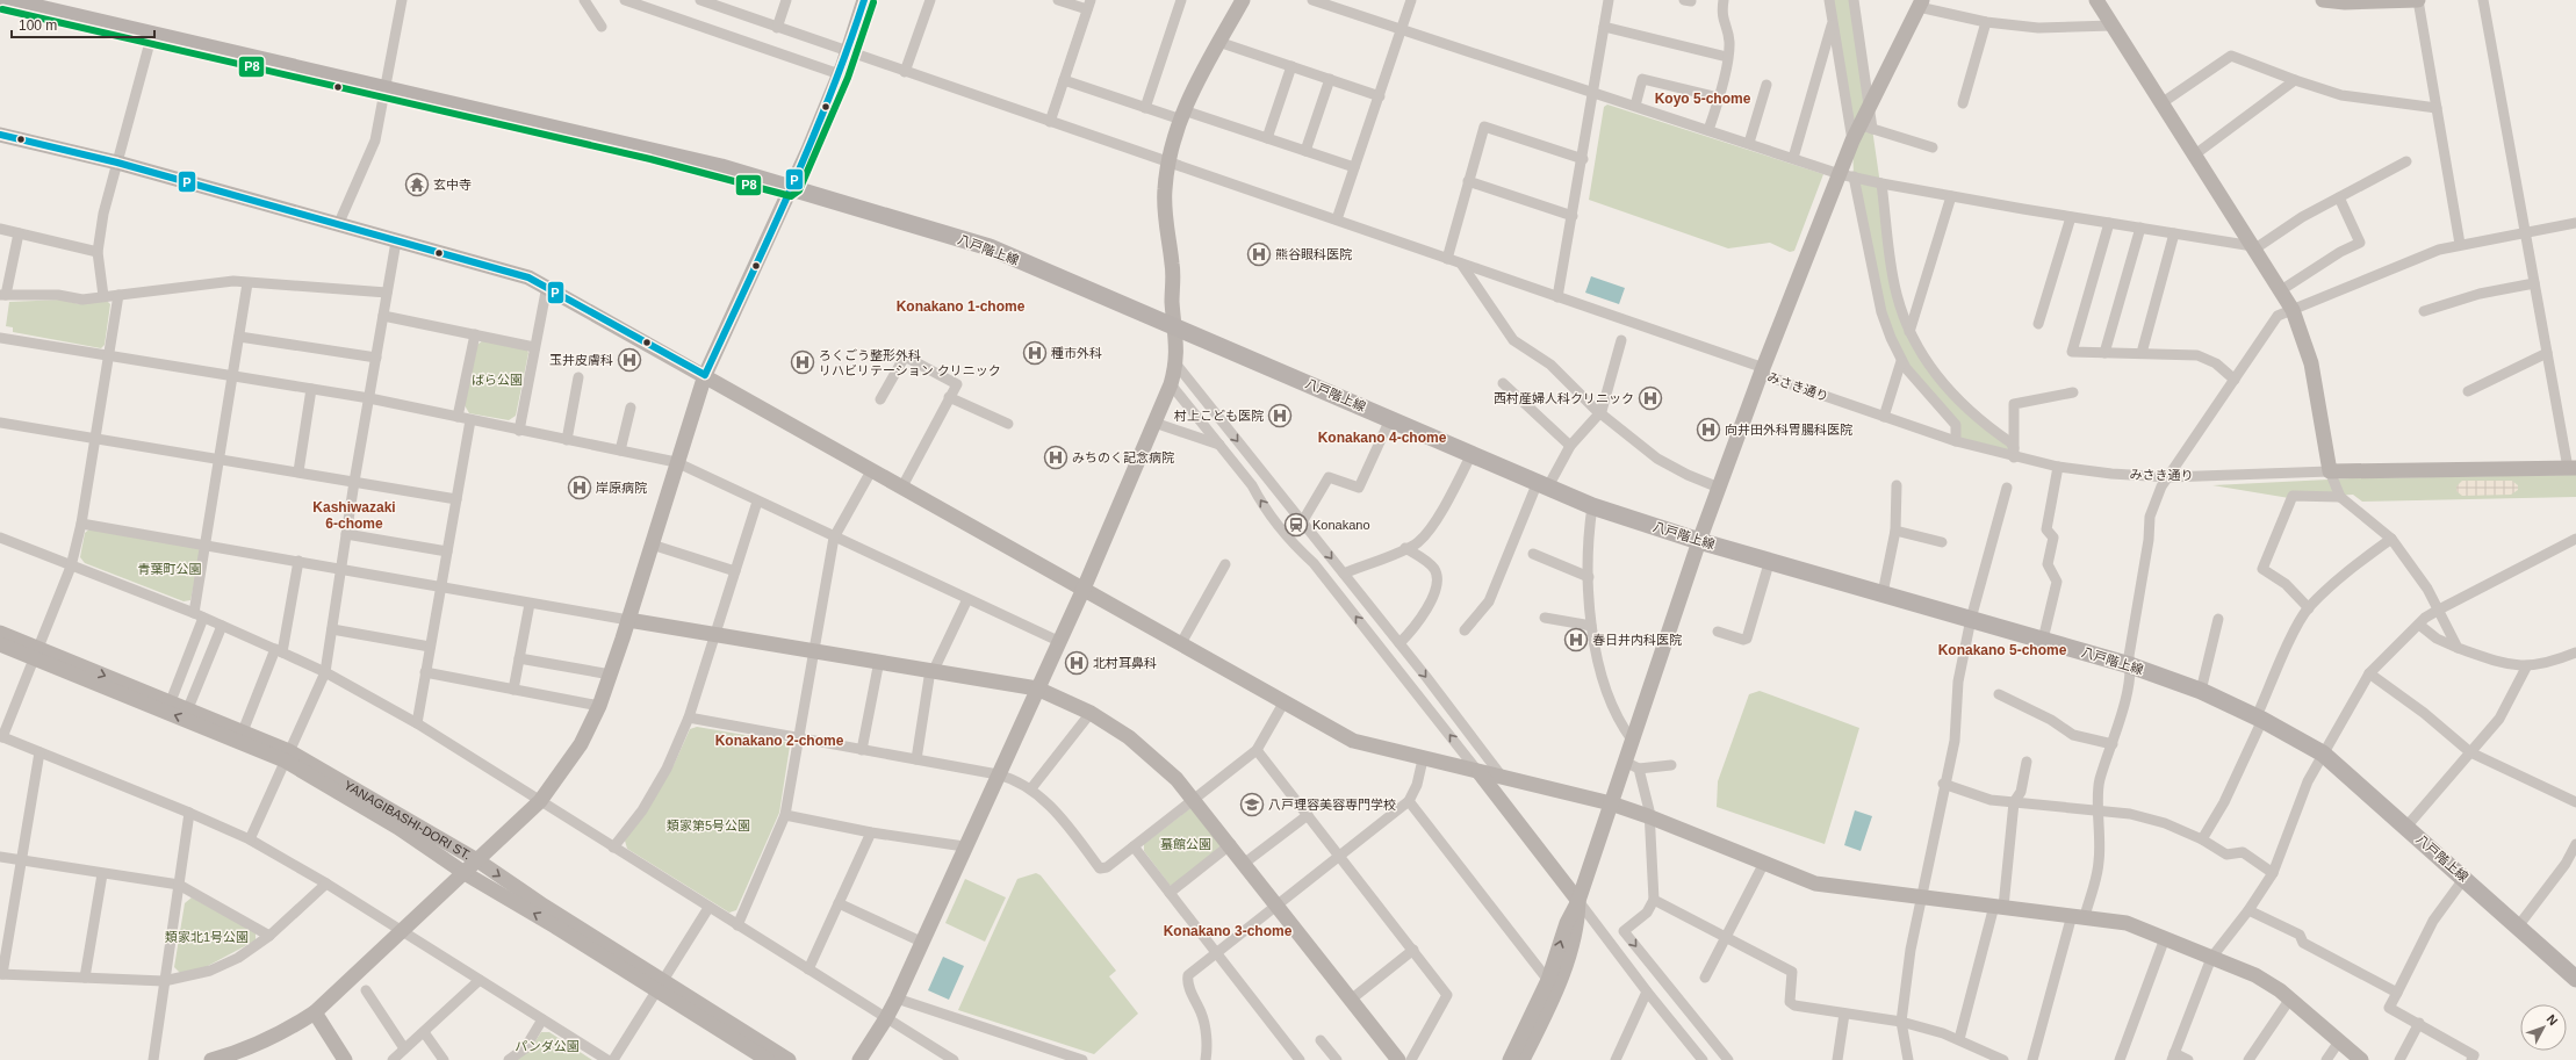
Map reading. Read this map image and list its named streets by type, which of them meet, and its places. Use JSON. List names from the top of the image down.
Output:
{
  "streets": {
    "main road": ["八戸階上線"],
    "street": ["みさき通り", "YANAGIBASHI-DORI ST."]
  },
  "districts": [
    "Koyo 5-chome",
    "Konakano 1-chome",
    "Konakano 4-chome",
    "Kashiwazaki 6-chome",
    "Konakano 5-chome",
    "Konakano 2-chome",
    "Konakano 3-chome"
  ],
  "parks": [
    "ばら公園",
    "青葉町公園",
    "類家第5号公園",
    "蟇館公園",
    "類家北1号公園",
    "パンダ公園"
  ],
  "places": {
    "temple": ["玄中寺"],
    "hospital": [
      "熊谷眼科医院",
      "種市外科",
      "玉井皮膚科",
      "ろくごう整形外科 リハビリテーション クリニック",
      "西村産婦人科クリニック",
      "村上こども医院",
      "向井田外科胃腸科医院",
      "みちのく記念病院",
      "岸原病院",
      "春日井内科医院",
      "北村耳鼻科"
    ],
    "station": ["Konakano"],
    "school or university": ["八戸理容美容専門学校"]
  },
  "lines": ["transit line P", "transit line P8"],
  "scale_bar": "100 m",
  "north": "top right"
}
